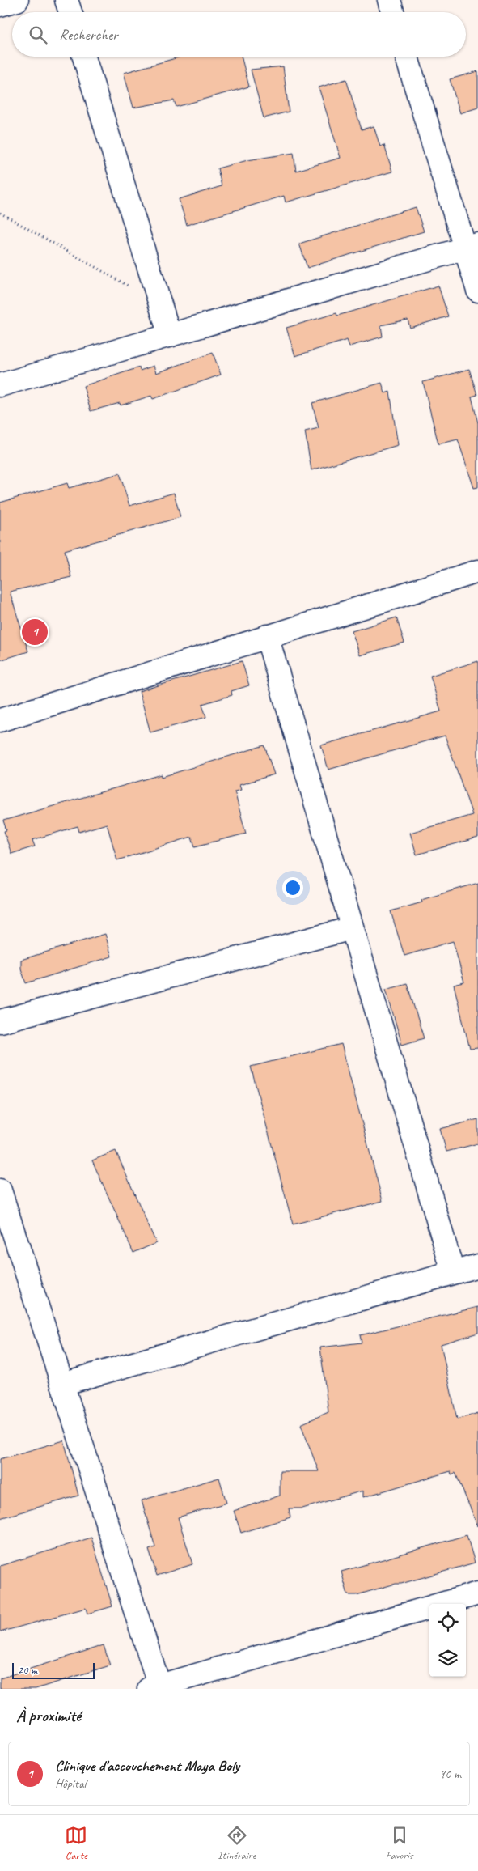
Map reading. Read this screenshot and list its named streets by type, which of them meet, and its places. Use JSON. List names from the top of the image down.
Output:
{
  "scale_bar": "20 m",
  "page": {
    "search": "Rechercher",
    "pins": "1",
    "scale": "20 m",
    "heading": "À proximité",
    "list": [
      {
        "mark": "1",
        "name": "Clinique d'accouchement Maya Boly",
        "note": "Hôpital",
        "value": "90 m"
      }
    ],
    "nav": ["Carte", "Itinéraire", "Favoris"]
  }
}
